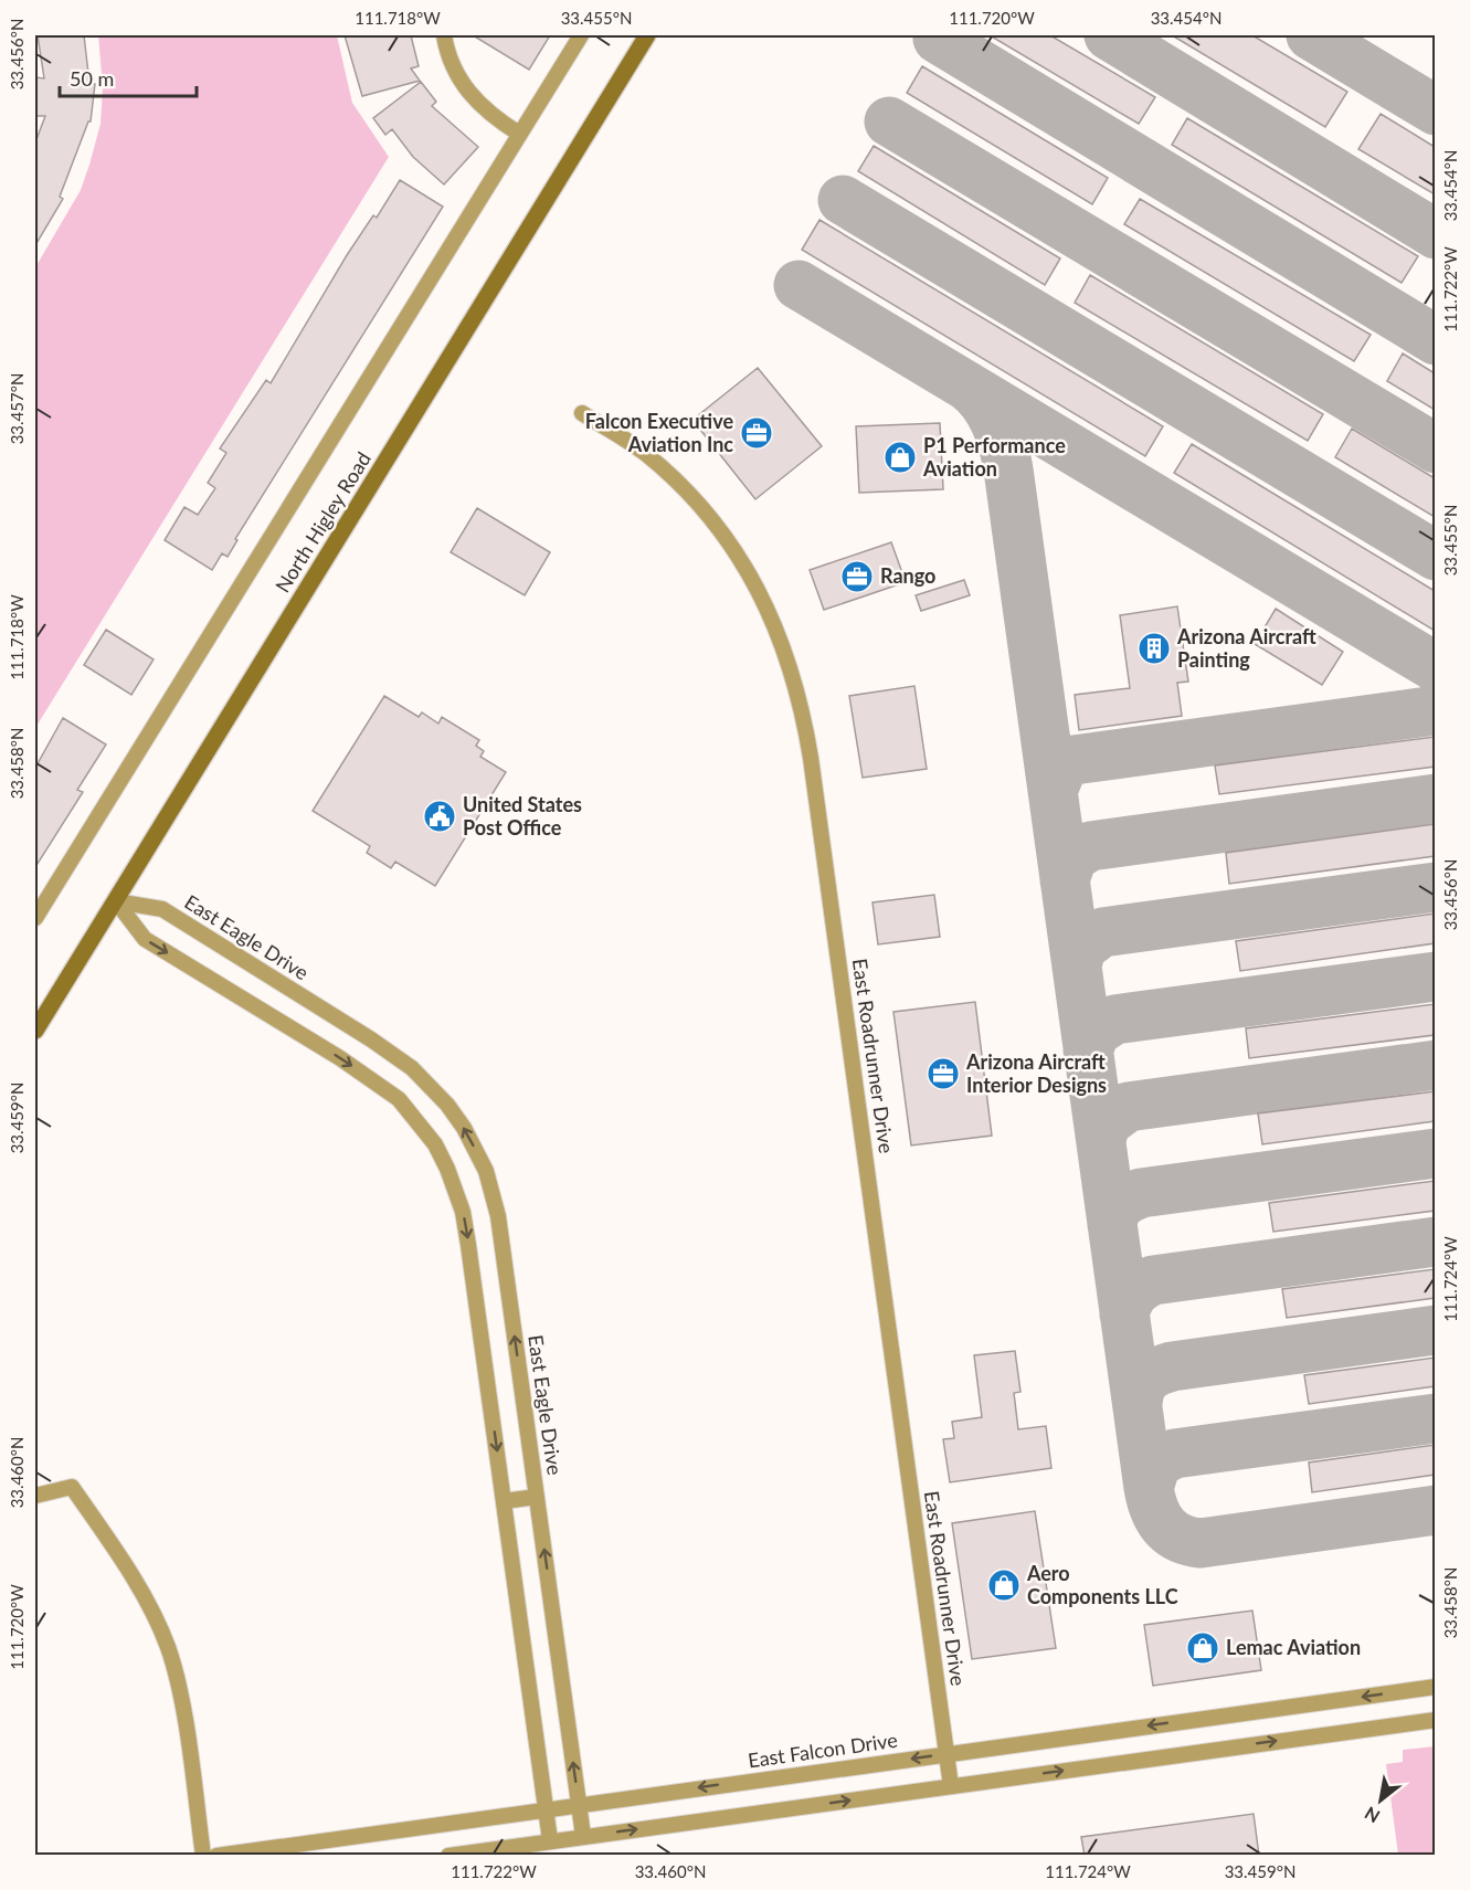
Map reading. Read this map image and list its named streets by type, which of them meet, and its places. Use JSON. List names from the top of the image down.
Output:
{
  "streets": {
    "main road": ["North Higley Road"],
    "street": ["East Eagle Drive", "East Roadrunner Drive", "East Falcon Drive"]
  },
  "crossings": [
    ["North Higley Road", "East Eagle Drive"],
    ["East Eagle Drive", "East Falcon Drive"],
    ["East Roadrunner Drive", "East Falcon Drive"]
  ],
  "places": {
    "office": ["Falcon Executive Aviation Inc", "Rango", "Arizona Aircraft Interior Designs"],
    "shop": ["P1 Performance Aviation", "Aero Components LLC", "Lemac Aviation"],
    "building": ["Arizona Aircraft Painting"],
    "public building": ["United States Post Office"]
  },
  "scale_bar": "50 m",
  "north": "bottom left",
  "coordinates": [
    "111.718°W",
    "33.455°N",
    "111.720°W",
    "33.454°N",
    "33.456°N",
    "111.722°W",
    "33.457°N",
    "33.458°N",
    "33.459°N",
    "111.724°W",
    "33.460°N"
  ]
}
